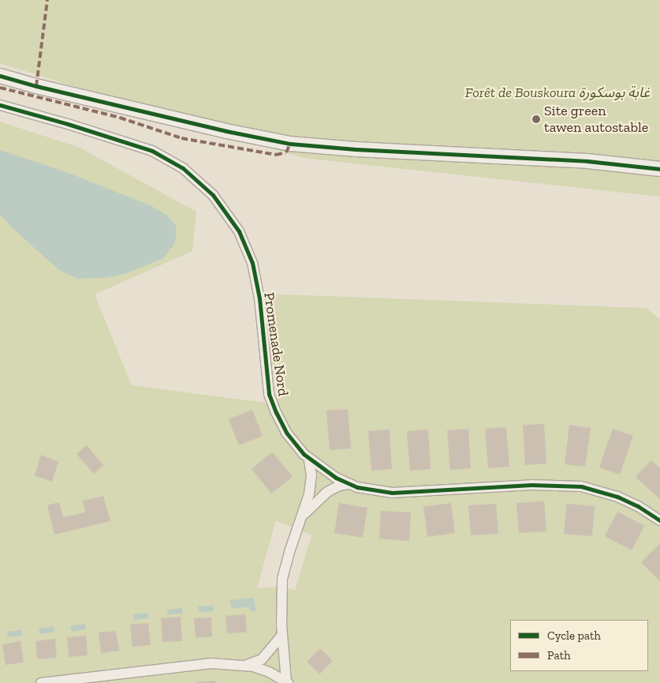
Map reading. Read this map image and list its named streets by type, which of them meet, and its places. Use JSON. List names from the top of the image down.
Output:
{
  "streets": {
    "street": ["Promenade Nord"]
  },
  "parks": ["Forêt de Bouskoura غابة بوسكورة"],
  "places": ["Site green tawen autostable"],
  "legend": ["Cycle path", "Path"]
}
